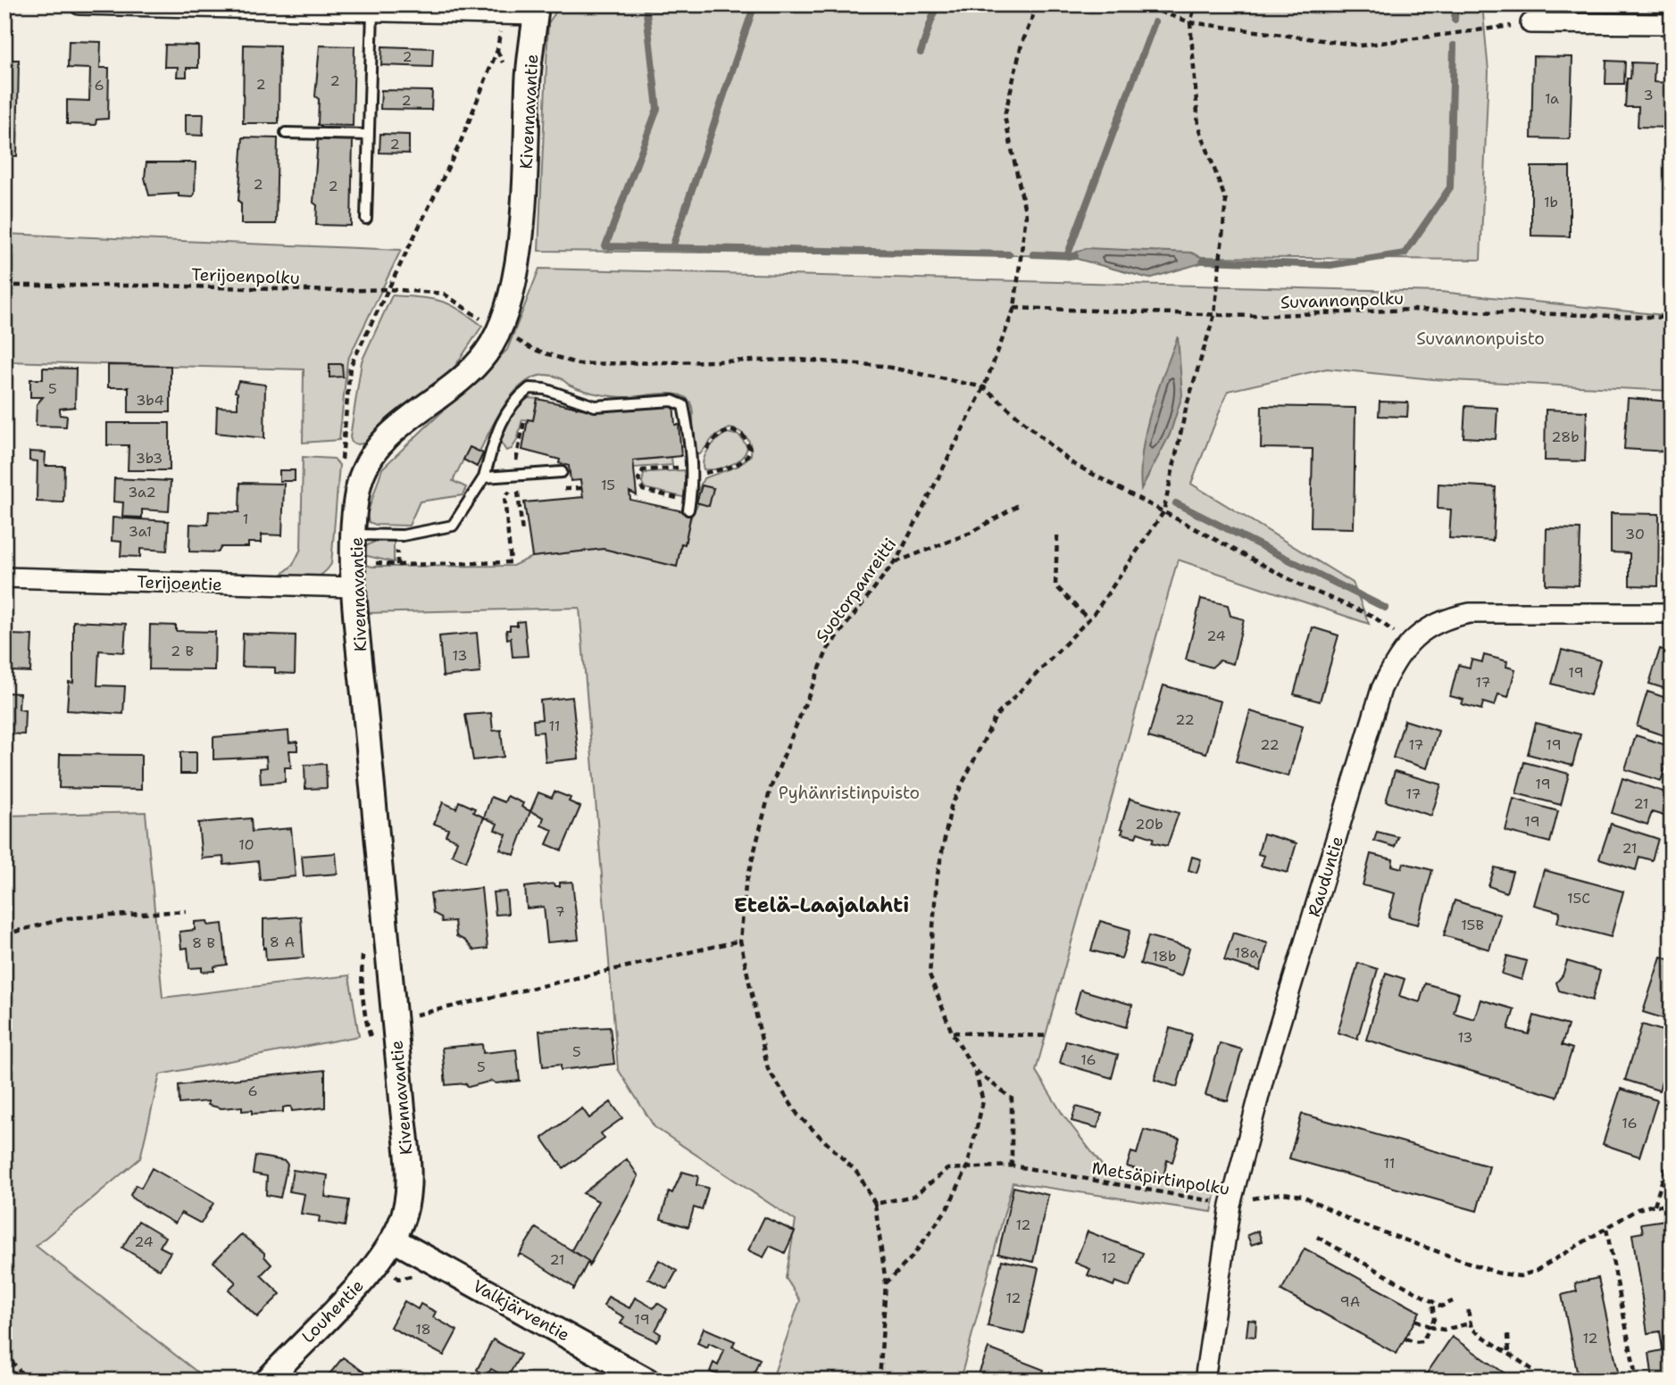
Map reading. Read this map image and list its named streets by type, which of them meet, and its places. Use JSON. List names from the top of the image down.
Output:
{
  "streets": {
    "street": [
      "Kivennavantie",
      "Terijoentie",
      "Rauduntie",
      "Valkjärventie",
      "Louhentie"
    ],
    "path": [
      "Terijoenpolku",
      "Suvannonpolku",
      "Suotorpanreitti",
      "Metsäpirtinpolku"
    ]
  },
  "crossings": [
    ["Kivennavantie", "Terijoentie"],
    ["Kivennavantie", "Valkjärventie"],
    ["Kivennavantie", "Louhentie"],
    ["Suvannonpolku", "Suotorpanreitti"],
    ["Suotorpanreitti", "Metsäpirtinpolku"],
    ["Rauduntie", "Metsäpirtinpolku"],
    ["Valkjärventie", "Louhentie"]
  ],
  "districts": ["Etelä-Laajalahti"],
  "parks": ["Suvannonpuisto", "Pyhänristinpuisto"],
  "house_numbers": [
    "2",
    "2",
    "2",
    "6",
    "3",
    "1a",
    "2",
    "2",
    "2",
    "2",
    "1b",
    "5",
    "3b4",
    "28b",
    "3b3",
    "15",
    "3a2",
    "1",
    "3a1",
    "30",
    "24",
    "2 B",
    "13",
    "19",
    "17",
    "22",
    "11",
    "22",
    "17",
    "19",
    "19",
    "17",
    "21",
    "19",
    "20b",
    "10",
    "21",
    "15C",
    "7",
    "15B",
    "8 A",
    "8 B",
    "18a",
    "18b",
    "13",
    "5",
    "16",
    "5",
    "6",
    "16",
    "11",
    "12",
    "24",
    "12",
    "21",
    "12",
    "9A",
    "19",
    "18",
    "12"
  ]
}
